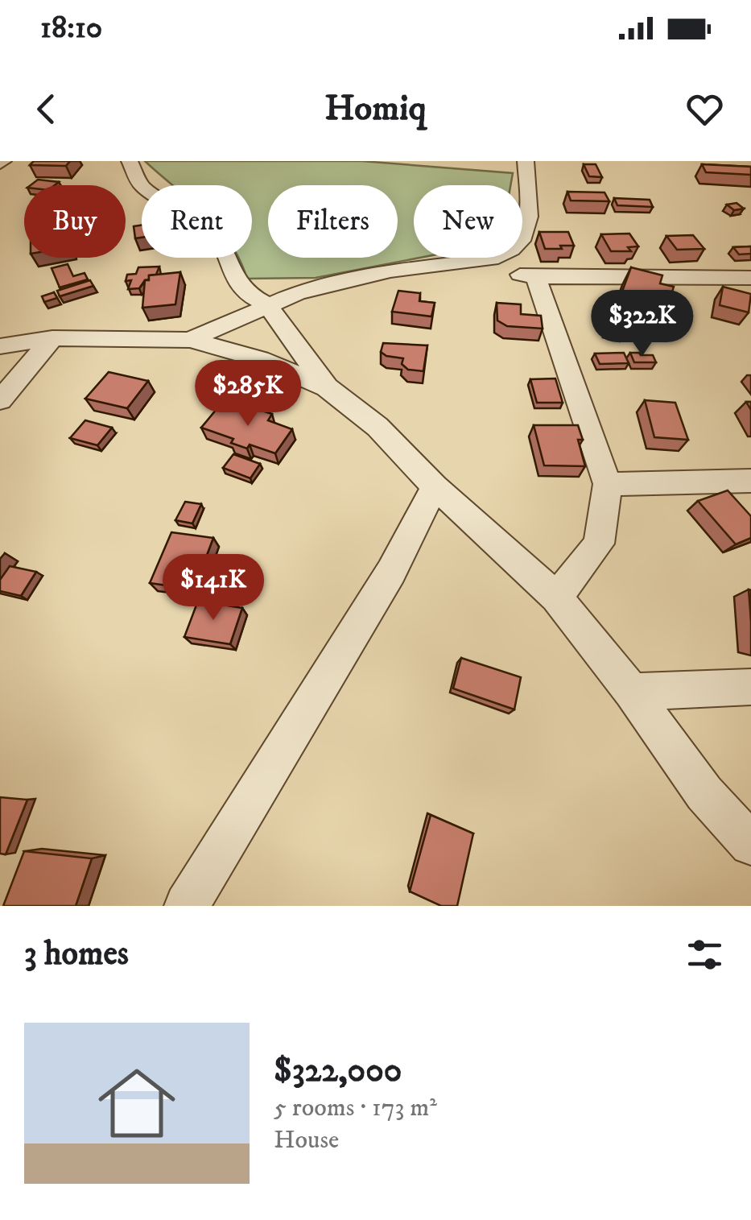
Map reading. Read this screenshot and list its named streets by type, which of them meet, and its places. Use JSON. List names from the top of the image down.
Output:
{
  "page": {
    "status": "18:10",
    "header": "Homiq",
    "chip": [
      "Buy",
      "Rent",
      "Filters",
      "New"
    ],
    "price": ["$322K", "$285K", "$141K"],
    "heading": "3 homes",
    "list": [
      {
        "name": "$322,000",
        "note": "5 rooms · 173 m² · House"
      }
    ]
  }
}
